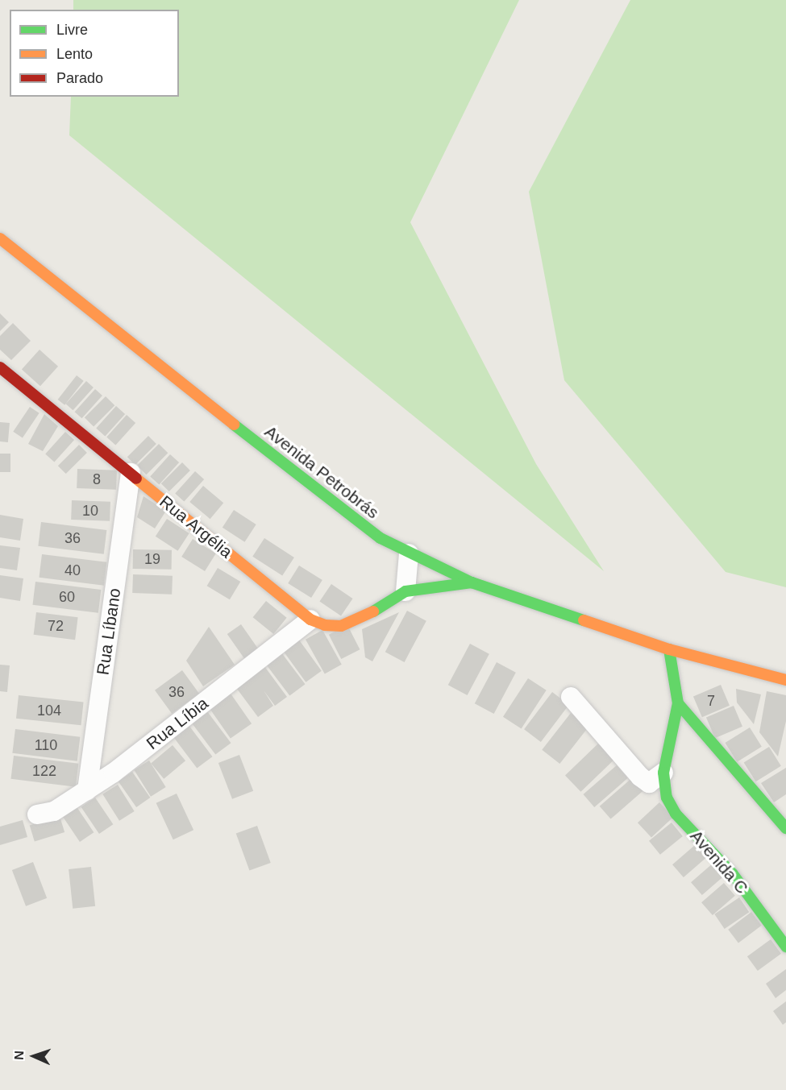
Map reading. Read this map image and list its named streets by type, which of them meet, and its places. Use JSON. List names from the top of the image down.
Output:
{
  "streets": {
    "main road": ["Avenida Petrobrás", "Rua Argélia", "Avenida C"],
    "street": ["Rua Líbano", "Rua Líbia"]
  },
  "crossings": [
    ["Avenida Petrobrás", "Rua Argélia"],
    ["Avenida Petrobrás", "Avenida C"],
    ["Rua Argélia", "Rua Líbano"],
    ["Rua Argélia", "Rua Líbia"],
    ["Rua Líbano", "Rua Líbia"]
  ],
  "house_numbers": [
    "8",
    "10",
    "36",
    "19",
    "40",
    "60",
    "72",
    "36",
    "7",
    "104",
    "110",
    "122"
  ],
  "legend": ["Livre", "Lento", "Parado"],
  "north": "left"
}
